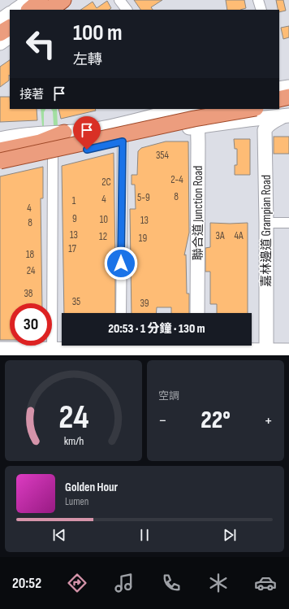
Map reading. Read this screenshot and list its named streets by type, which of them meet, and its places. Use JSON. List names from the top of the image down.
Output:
{
  "streets": {
    "main road": ["聯合道 Junction Road", "嘉林邊道 Grampian Road"]
  },
  "house_numbers": [
    "354",
    "2-4",
    "2C",
    "8",
    "5-9",
    "4",
    "1",
    "4",
    "9",
    "10",
    "13",
    "8",
    "13",
    "3A",
    "4A",
    "12",
    "19",
    "17",
    "18",
    "24",
    "38",
    "35",
    "39"
  ],
  "page": {
    "turn": ["100 m", "左轉"],
    "then": "接著",
    "limit": "30",
    "trip": "20:53 · 1 分鐘 · 130 m",
    "tile": "空調",
    "heat": ["−", "22°", "+"],
    "song": ["Golden Hour", "Lumen"],
    "tabs": "20:52",
    "gauge": ["24", "km/h"]
  }
}
